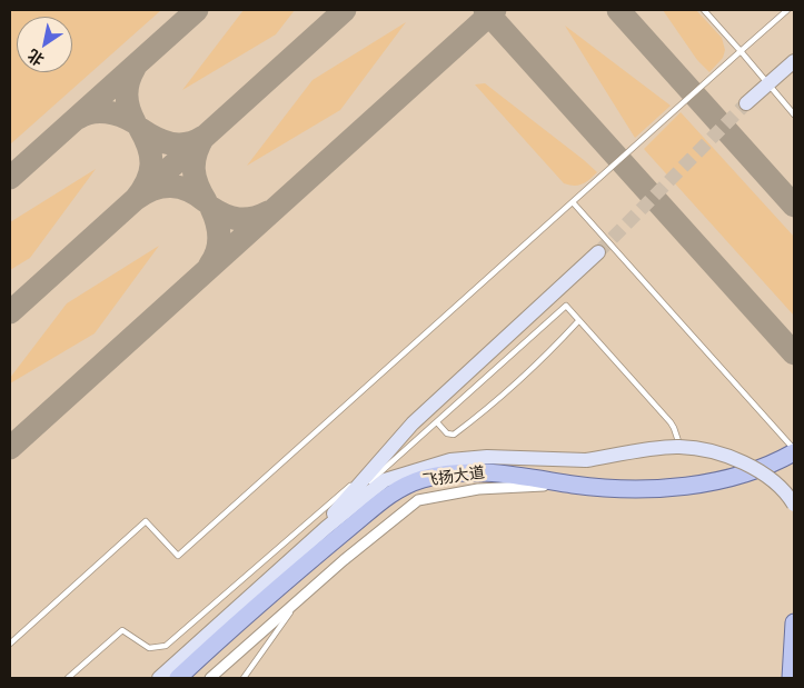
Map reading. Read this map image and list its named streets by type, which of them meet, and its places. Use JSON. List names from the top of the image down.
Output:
{
  "streets": {
    "main road": ["飞扬大道"]
  },
  "north": "bottom left"
}
